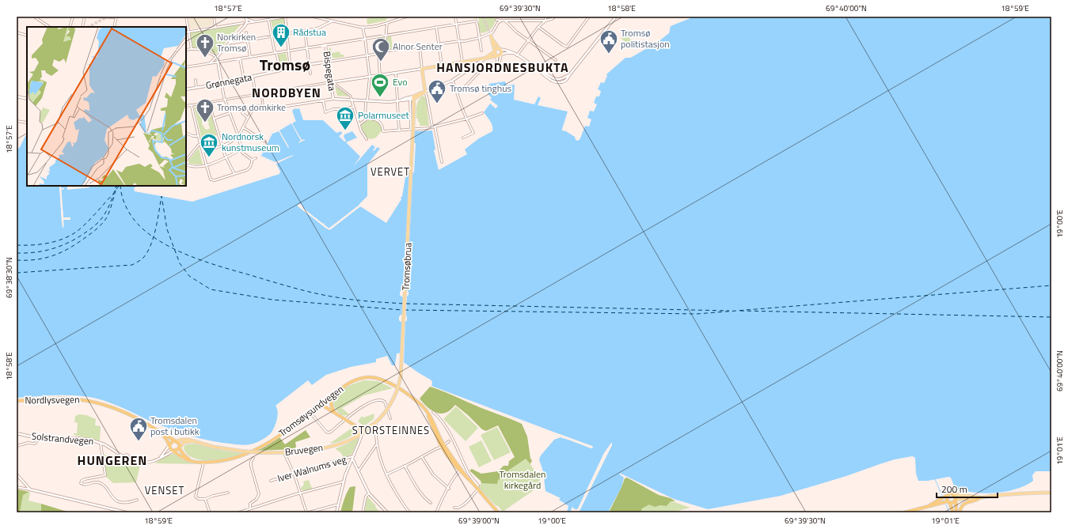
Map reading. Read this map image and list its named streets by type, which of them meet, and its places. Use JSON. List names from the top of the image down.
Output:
{
  "streets": {
    "highway": ["Nordlysvegen", "Tromsøysundvegen"],
    "main road": ["Tromsøbrua", "Bruvegen"],
    "street": [
      "Bispegata",
      "Grønnegata",
      "Solstrandvegen",
      "Iver Walnums veg"
    ]
  },
  "crossings": [
    ["Bispegata", "Grønnegata"],
    ["Tromsøbrua", "Bruvegen"],
    ["Nordlysvegen", "Tromsøysundvegen"]
  ],
  "districts": [
    "Tromsø",
    "HANSJORDNESBUKTA",
    "NORDBYEN",
    "VERVET",
    "STORSTEINNES",
    "HUNGEREN",
    "VENSET"
  ],
  "parks": ["Tromsdalen kirkegård"],
  "places": {
    "building": ["Rådstua"],
    "public building": ["Tromsø politistasjon", "Tromsø tinghus", "Tromsdalen post i butikk"],
    "church": ["Norkirken Tromsø", "Tromsø domkirke"],
    "mosque": ["Alnor Senter"],
    "sports": ["Evo"],
    "museum": ["Polarmuseet", "Nordnorsk kunstmuseum"]
  },
  "scale_bar": "200 m",
  "coordinates": [
    "18°57'E",
    "69°39'30\"N",
    "18°58'E",
    "69°40'00\"N",
    "18°59'E",
    "19°00'E",
    "69°38'30\"N",
    "19°01'E",
    "69°39'00\"N"
  ]
}
